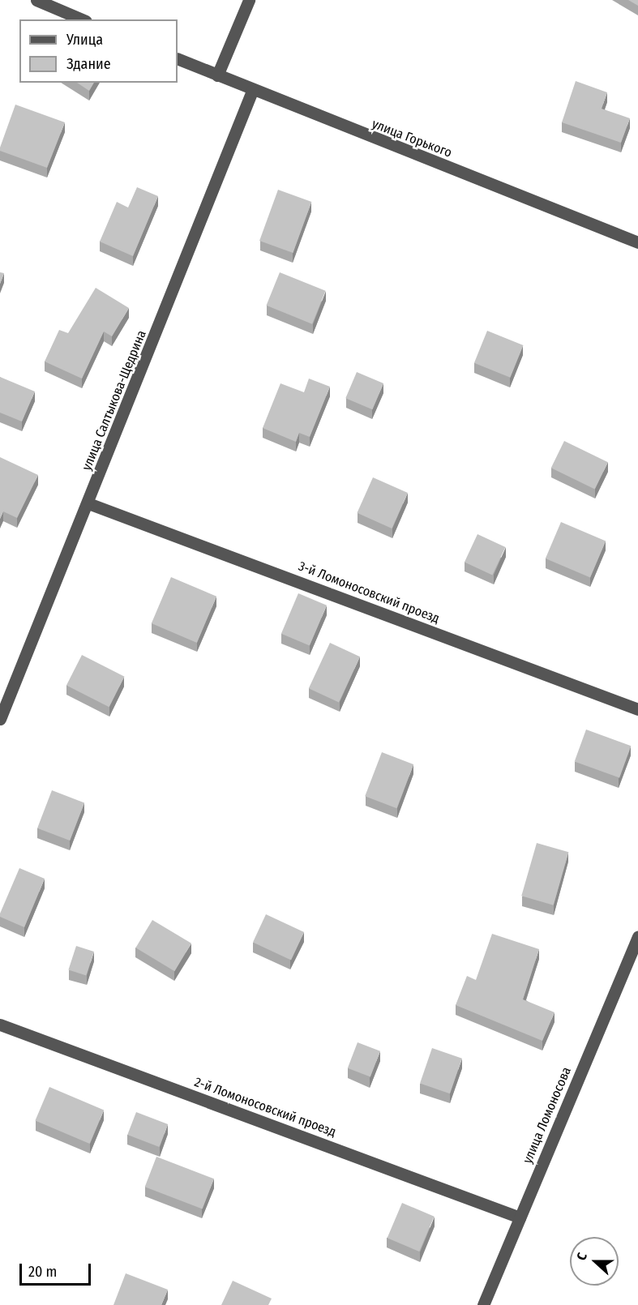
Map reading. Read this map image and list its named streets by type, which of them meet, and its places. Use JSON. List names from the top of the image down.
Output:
{
  "streets": {
    "street": [
      "улица Горького",
      "улица Салтыкова-Щедрина",
      "3-й Ломоносовский проезд",
      "2-й Ломоносовский проезд",
      "улица Ломоносова"
    ]
  },
  "crossings": [
    ["улица Горького", "улица Салтыкова-Щедрина"],
    ["улица Салтыкова-Щедрина", "3-й Ломоносовский проезд"],
    ["2-й Ломоносовский проезд", "улица Ломоносова"]
  ],
  "legend": ["Улица", "Здание"],
  "scale_bar": "20 m",
  "north": "left"
}
